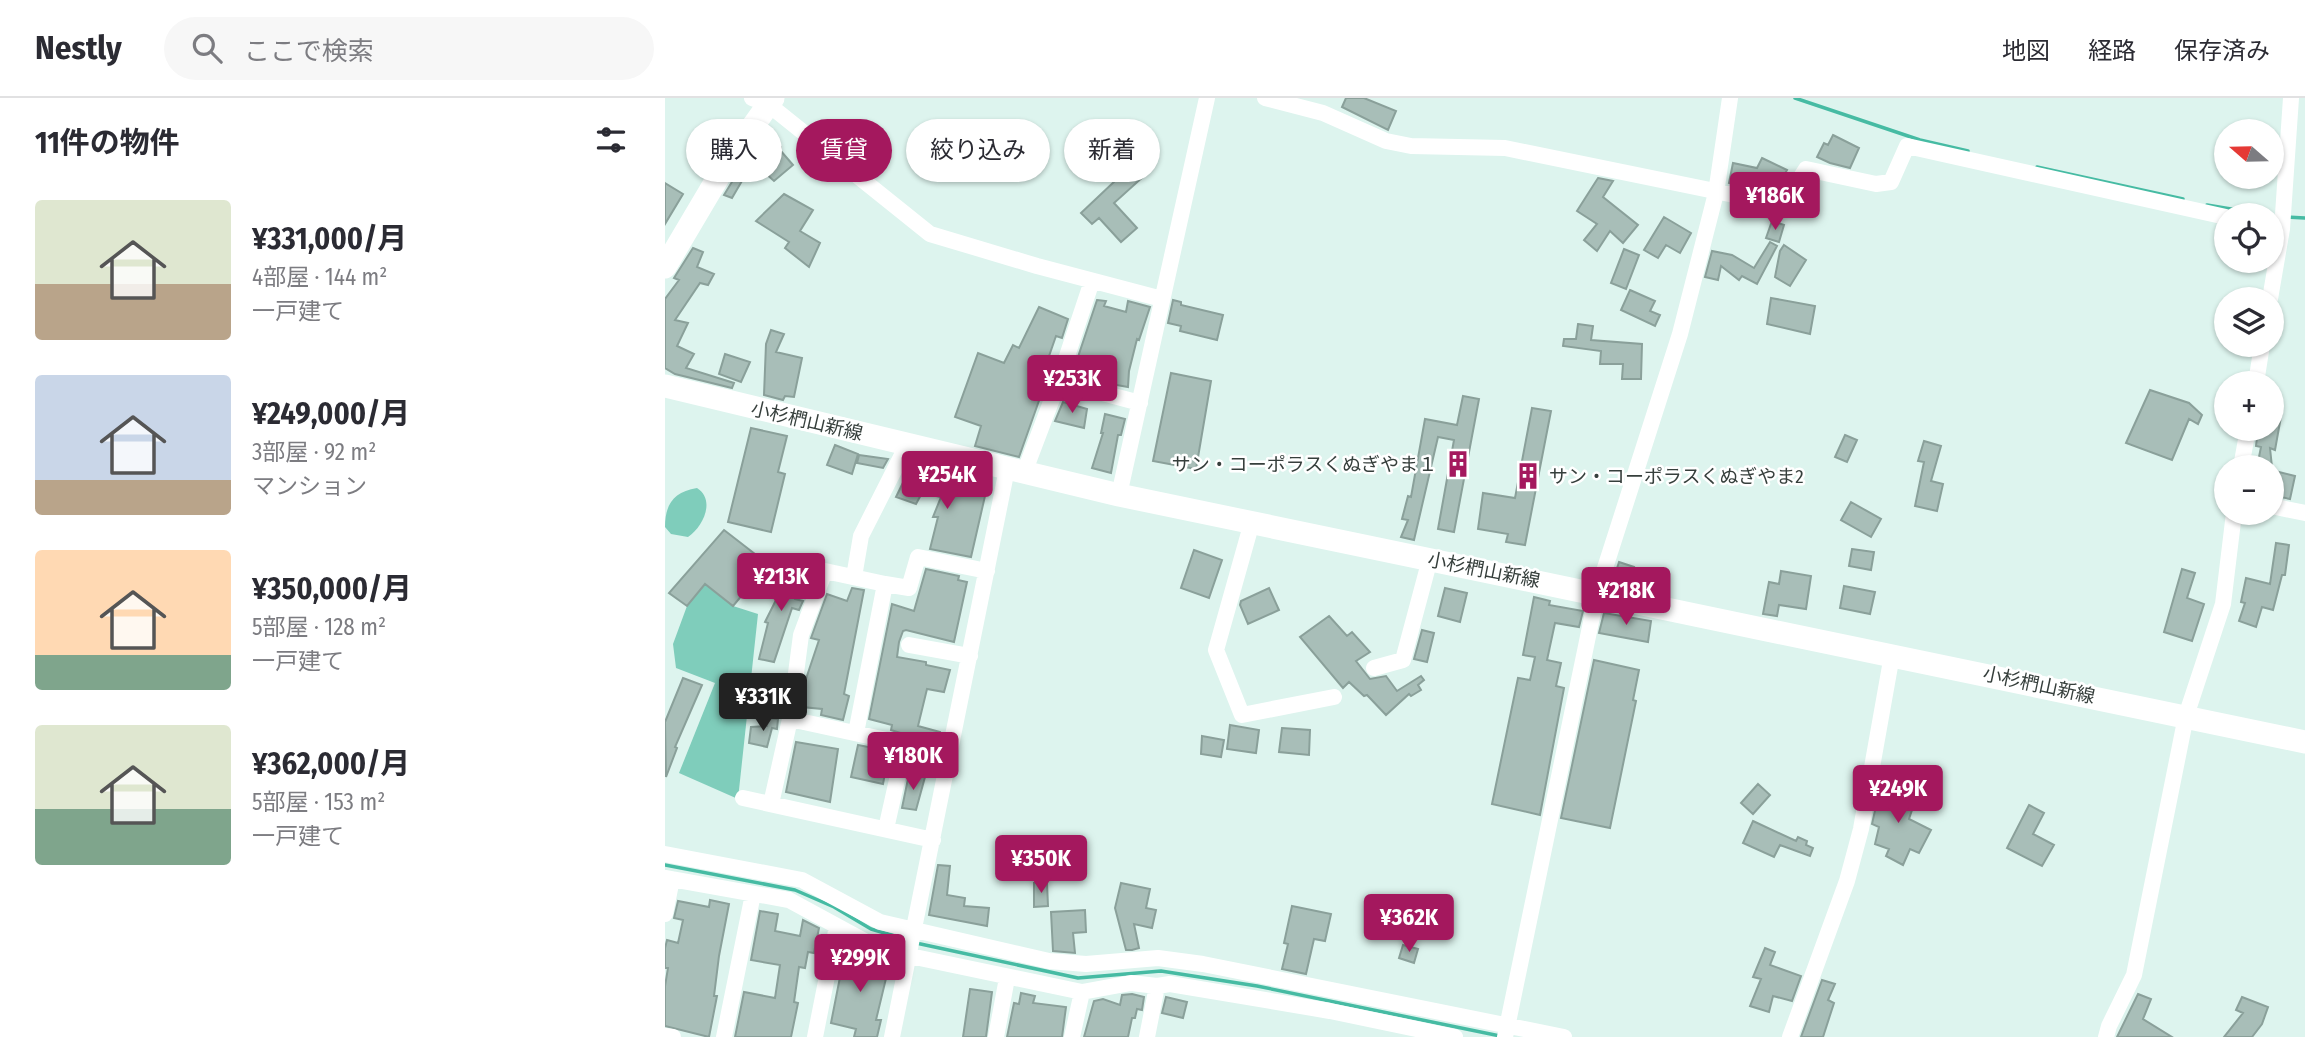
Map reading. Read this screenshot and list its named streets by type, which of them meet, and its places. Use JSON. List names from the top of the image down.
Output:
{
  "streets": {
    "main road": ["小杉椚山新線"]
  },
  "places": {
    "building": ["サン・コーポラスくぬぎやま１", "サン・コーポラスくぬぎやま2"]
  },
  "north": "left",
  "page": {
    "header": "Nestly",
    "search": "ここで検索",
    "nav": ["地図", "経路", "保存済み"],
    "heading": "11件の物件",
    "map_buttons": ["+", "−"],
    "chip": [
      "購入",
      "賃貸",
      "絞り込み",
      "新着"
    ],
    "price": [
      "¥186K",
      "¥253K",
      "¥254K",
      "¥213K",
      "¥218K",
      "¥331K",
      "¥180K",
      "¥249K",
      "¥350K",
      "¥362K",
      "¥299K"
    ],
    "list": [
      {
        "name": "¥331,000/月",
        "note": "4部屋 · 144 m² · 一戸建て"
      },
      {
        "name": "¥249,000/月",
        "note": "3部屋 · 92 m² · マンション"
      },
      {
        "name": "¥350,000/月",
        "note": "5部屋 · 128 m² · 一戸建て"
      },
      {
        "name": "¥362,000/月",
        "note": "5部屋 · 153 m² · 一戸建て"
      }
    ]
  }
}
